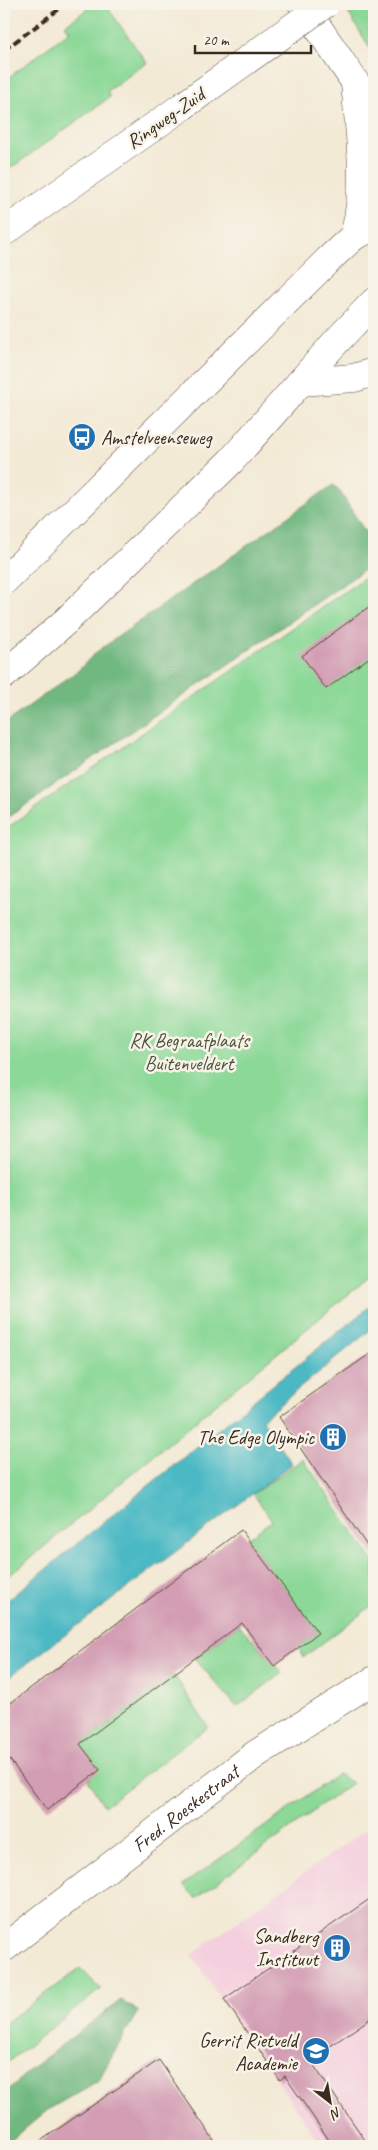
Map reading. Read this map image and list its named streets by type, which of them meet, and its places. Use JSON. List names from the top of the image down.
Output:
{
  "streets": {
    "main road": ["Ringweg-Zuid", "Fred. Roeskestraat"]
  },
  "parks": ["RK Begraafplaats Buitenveldert"],
  "places": {
    "bus stop": ["Amstelveenseweg"],
    "building": ["The Edge Olympic", "Sandberg Instituut"],
    "school or university": ["Gerrit Rietveld Academie"]
  },
  "scale_bar": "20 m",
  "north": "bottom right"
}
